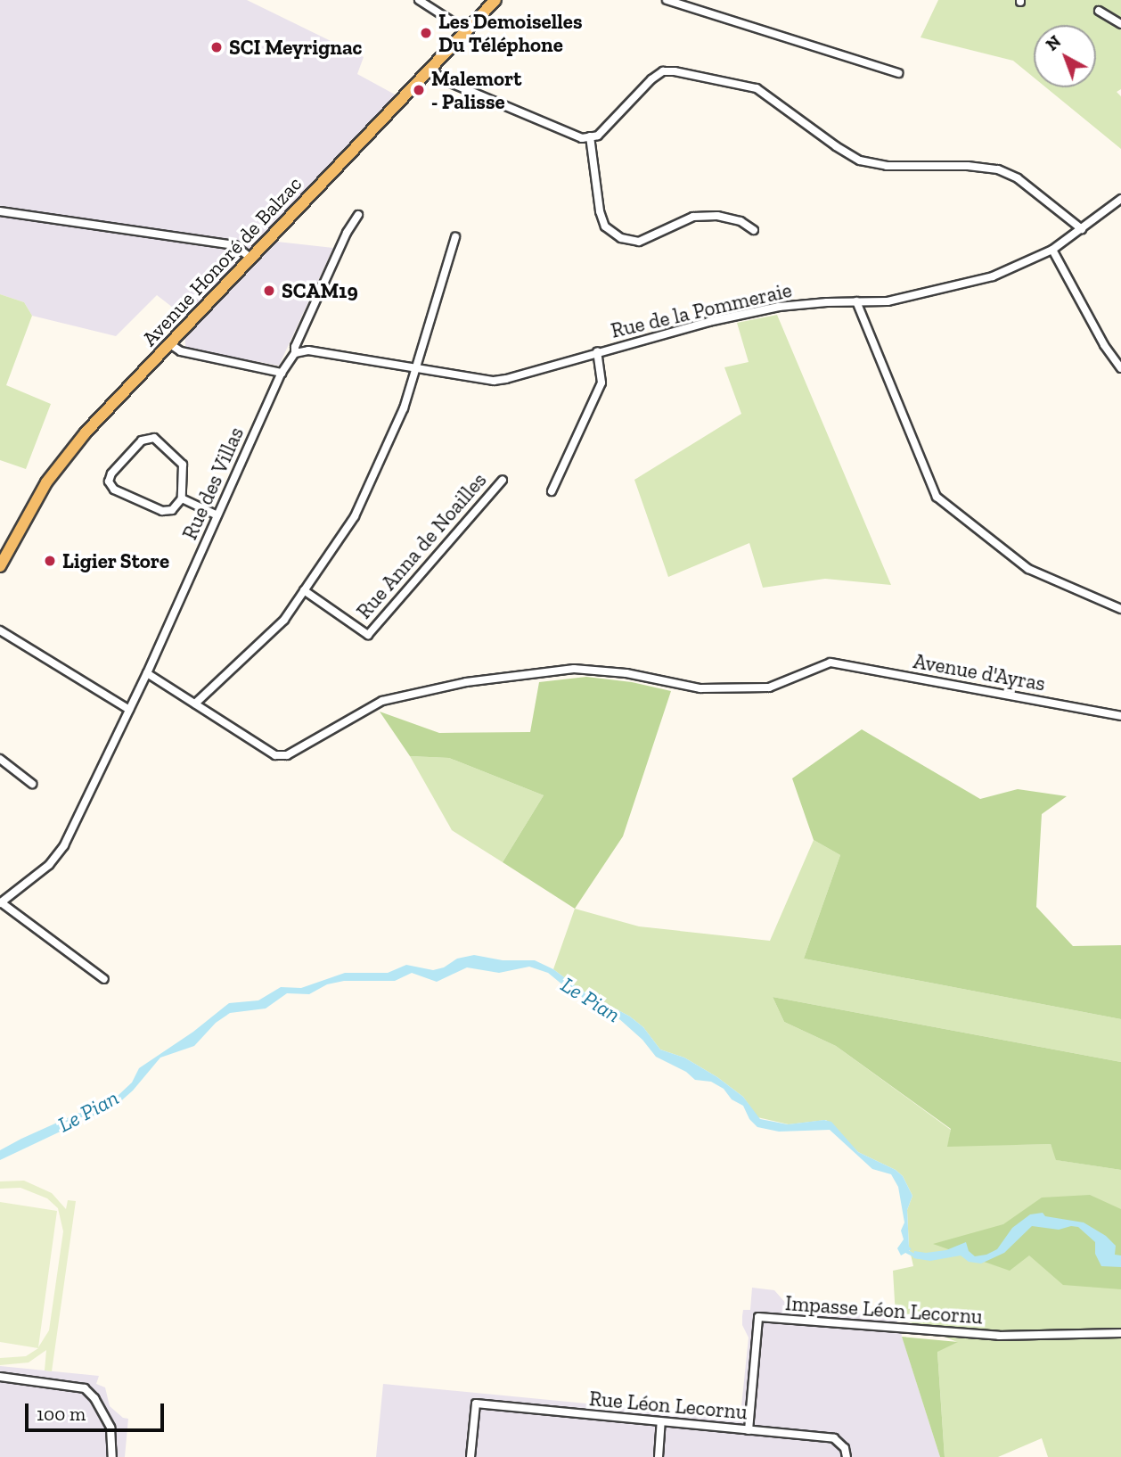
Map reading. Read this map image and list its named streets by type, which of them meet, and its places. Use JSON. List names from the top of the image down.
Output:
{
  "streets": {
    "main road": ["Avenue Honoré de Balzac"],
    "street": [
      "Rue de la Pommeraie",
      "Rue des Villas",
      "Rue Anna de Noailles",
      "Avenue d'Ayras",
      "Impasse Léon Lecornu",
      "Rue Léon Lecornu"
    ]
  },
  "crossings": [
    ["Impasse Léon Lecornu", "Rue Léon Lecornu"]
  ],
  "water": ["Le Pian"],
  "places": [
    "Les Demoiselles Du Téléphone",
    "SCI Meyrignac",
    "Malemort - Palisse",
    "SCAM19",
    "Ligier Store"
  ],
  "scale_bar": "100 m",
  "north": "top left"
}
